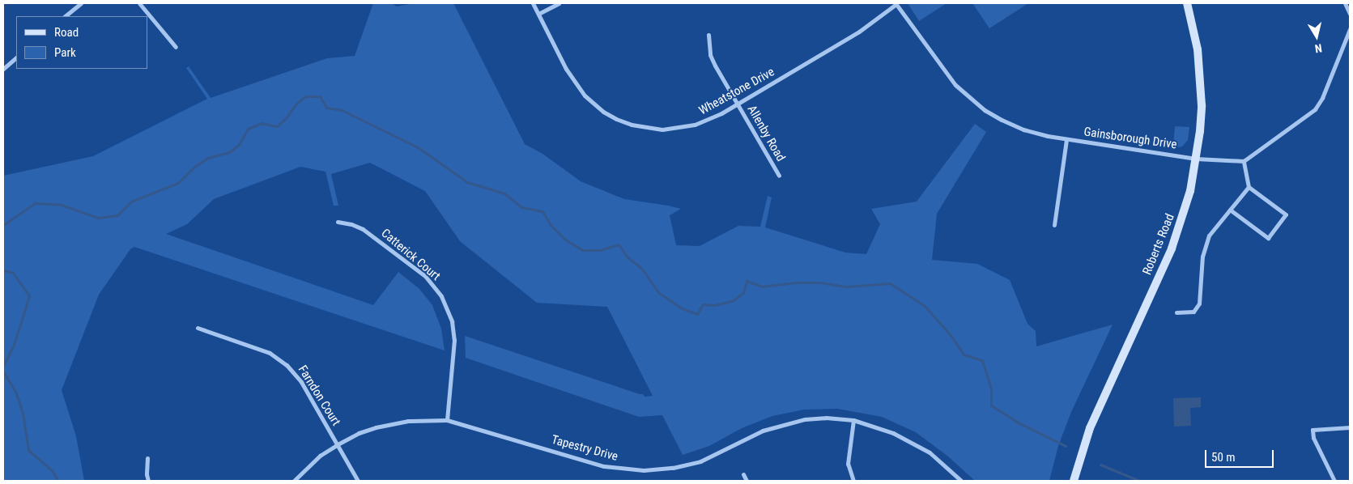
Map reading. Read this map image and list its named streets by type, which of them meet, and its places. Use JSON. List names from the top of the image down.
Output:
{
  "streets": {
    "main road": ["Roberts Road"],
    "street": [
      "Wheatstone Drive",
      "Allenby Road",
      "Gainsborough Drive",
      "Catterick Court",
      "Farndon Court",
      "Tapestry Drive"
    ]
  },
  "crossings": [
    ["Wheatstone Drive", "Allenby Road"],
    ["Wheatstone Drive", "Gainsborough Drive"],
    ["Gainsborough Drive", "Roberts Road"],
    ["Catterick Court", "Tapestry Drive"],
    ["Farndon Court", "Tapestry Drive"]
  ],
  "legend": ["Road", "Park"],
  "scale_bar": "50 m",
  "north": "bottom"
}
